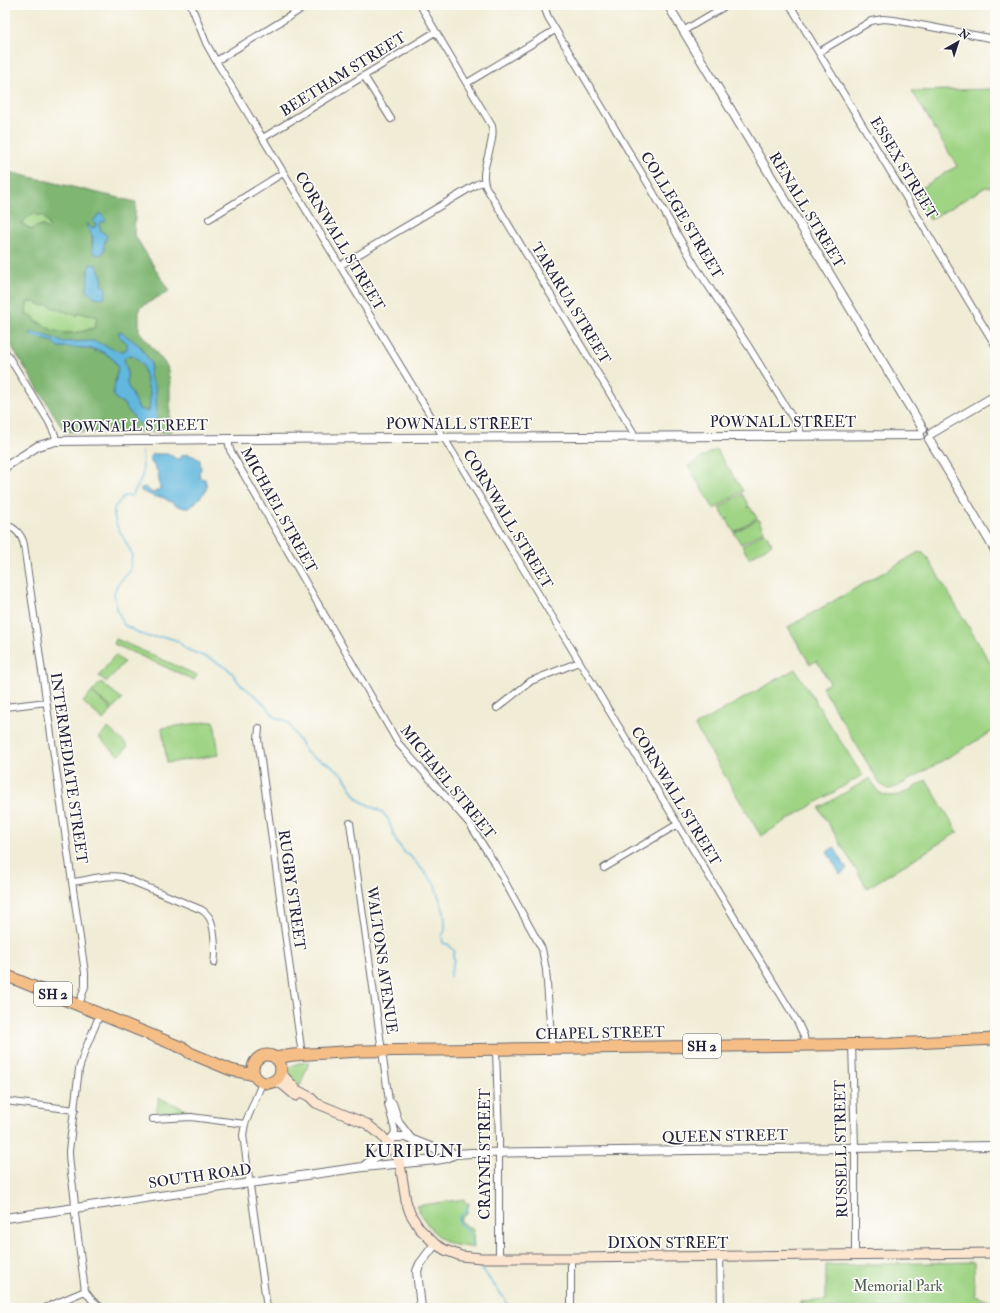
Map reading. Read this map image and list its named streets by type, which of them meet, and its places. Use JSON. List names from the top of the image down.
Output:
{
  "streets": {
    "highway": ["SH 2", "CHAPEL STREET"],
    "main road": ["DIXON STREET"],
    "street": [
      "BEETHAM STREET",
      "ESSEX STREET",
      "RENALL STREET",
      "COLLEGE STREET",
      "CORNWALL STREET",
      "TARARUA STREET",
      "POWNALL STREET",
      "MICHAEL STREET",
      "INTERMEDIATE STREET",
      "RUGBY STREET",
      "WALTONS AVENUE",
      "QUEEN STREET",
      "RUSSELL STREET",
      "CRAYNE STREET",
      "SOUTH ROAD"
    ]
  },
  "crossings": [
    ["BEETHAM STREET", "CORNWALL STREET"],
    ["RENALL STREET", "POWNALL STREET"],
    ["COLLEGE STREET", "POWNALL STREET"],
    ["CORNWALL STREET", "POWNALL STREET"],
    ["CORNWALL STREET", "CHAPEL STREET"],
    ["TARARUA STREET", "POWNALL STREET"],
    ["POWNALL STREET", "MICHAEL STREET"],
    ["MICHAEL STREET", "CHAPEL STREET"],
    ["INTERMEDIATE STREET", "SH 2"],
    ["RUGBY STREET", "CHAPEL STREET"],
    ["WALTONS AVENUE", "CHAPEL STREET"],
    ["WALTONS AVENUE", "QUEEN STREET"],
    ["WALTONS AVENUE", "DIXON STREET"],
    ["SH 2", "CHAPEL STREET"],
    ["SH 2", "DIXON STREET"],
    ["CHAPEL STREET", "RUSSELL STREET"],
    ["CHAPEL STREET", "CRAYNE STREET"],
    ["CHAPEL STREET", "DIXON STREET"],
    ["QUEEN STREET", "RUSSELL STREET"],
    ["QUEEN STREET", "CRAYNE STREET"],
    ["QUEEN STREET", "SOUTH ROAD"],
    ["QUEEN STREET", "DIXON STREET"],
    ["RUSSELL STREET", "DIXON STREET"],
    ["CRAYNE STREET", "DIXON STREET"],
    ["SOUTH ROAD", "DIXON STREET"]
  ],
  "districts": ["KURIPUNI"],
  "parks": ["Memorial Park"],
  "north": "top right"
}
